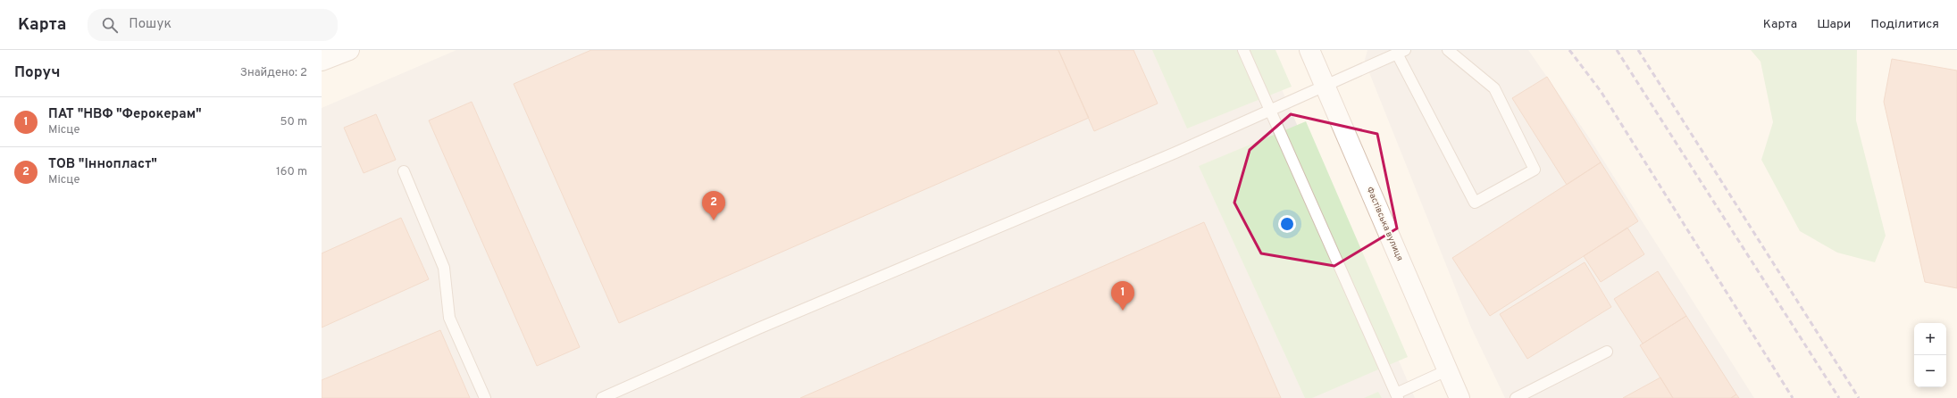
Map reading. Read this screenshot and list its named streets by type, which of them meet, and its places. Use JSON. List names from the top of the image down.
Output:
{
  "streets": {
    "street": ["Фастівська вулиця"]
  },
  "page": {
    "header": "Карта",
    "search": "Пошук",
    "nav": ["Карта", "Шари", "Поділитися"],
    "heading": ["Поруч", "Знайдено: 2"],
    "list": [
      {
        "mark": "1",
        "name": "ПАТ \"НВФ \"Ферокерам\"",
        "note": "Місце",
        "value": "50 m"
      },
      {
        "mark": "2",
        "name": "ТОВ \"Іннопласт\"",
        "note": "Місце",
        "value": "160 m"
      }
    ],
    "pins": ["2", "1"],
    "map_buttons": ["+", "−"]
  }
}
